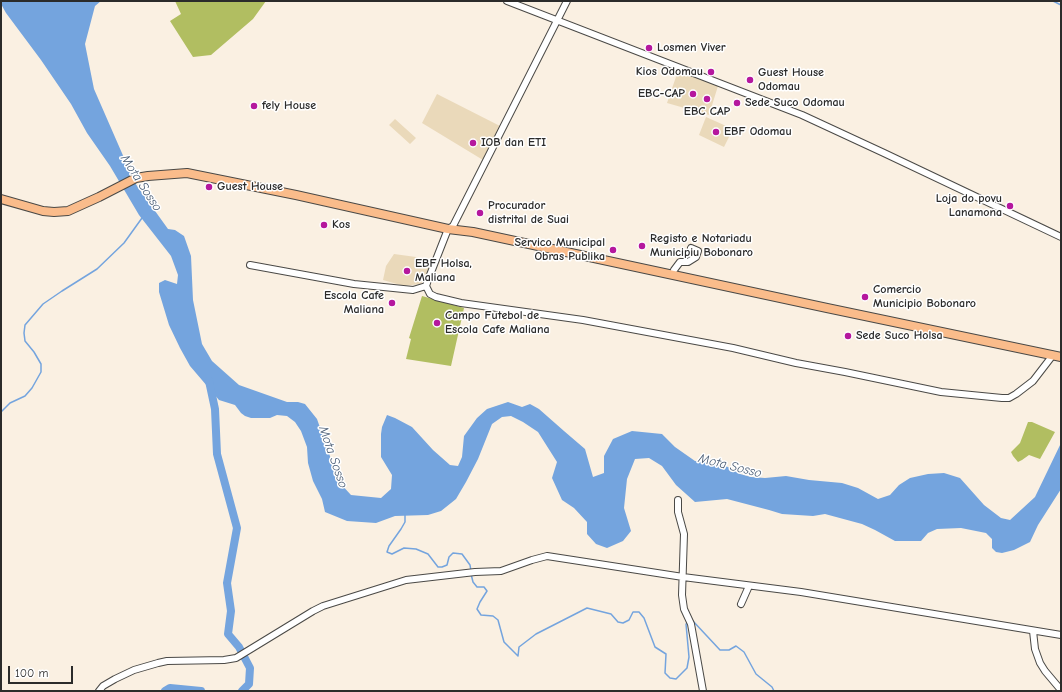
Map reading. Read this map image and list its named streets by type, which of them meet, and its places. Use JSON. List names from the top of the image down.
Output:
{
  "water": ["Mota Sosso"],
  "places": [
    "Losmen Viver",
    "Kios Odomau",
    "Guest House Odomau",
    "EBC-CAP",
    "EBC CAP",
    "Sede Suco Odomau",
    "fely House",
    "EBF Odomau",
    "IOB dan ETI",
    "Guest House",
    "Loja do povu Lanamona",
    "Procurador distrital de Suai",
    "Kos",
    "Registo e Notariadu Municipiu Bobonaro",
    "Servico Municipal Obras Publika",
    "EBF Holsa, Maliana",
    "Comercio Municipio Bobonaro",
    "Escola Cafe Maliana",
    "Campo Futebol de Escola Cafe Maliana",
    "Sede Suco Holsa"
  ],
  "scale_bar": "100 m"
}
